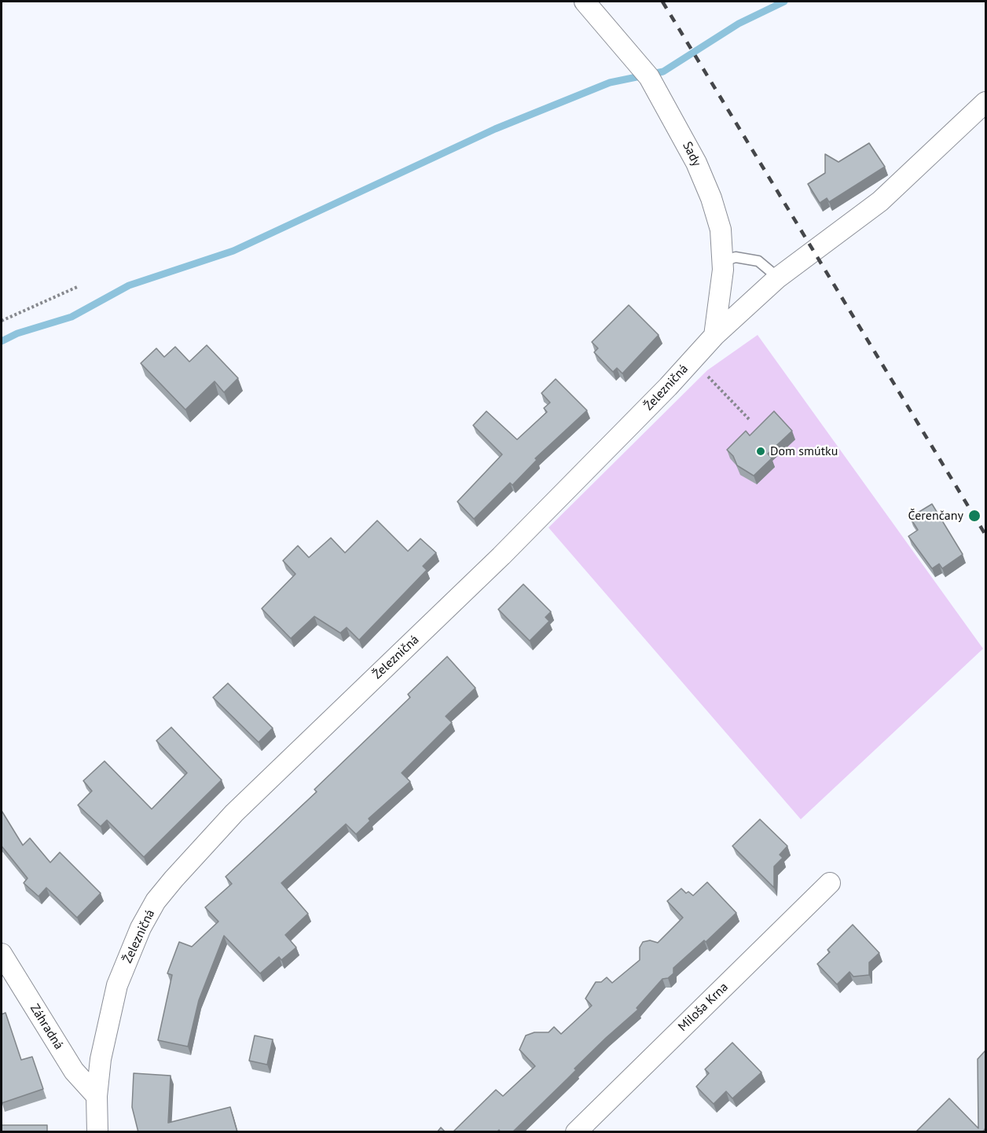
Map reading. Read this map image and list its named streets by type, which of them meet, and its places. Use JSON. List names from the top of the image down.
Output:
{
  "streets": {
    "street": [
      "Sady",
      "Železničná",
      "Miloša Krna",
      "Záhradná"
    ]
  },
  "crossings": [
    ["Sady", "Železničná"],
    ["Železničná", "Záhradná"]
  ],
  "places": ["Dom smútku", "Čerenčany"]
}
